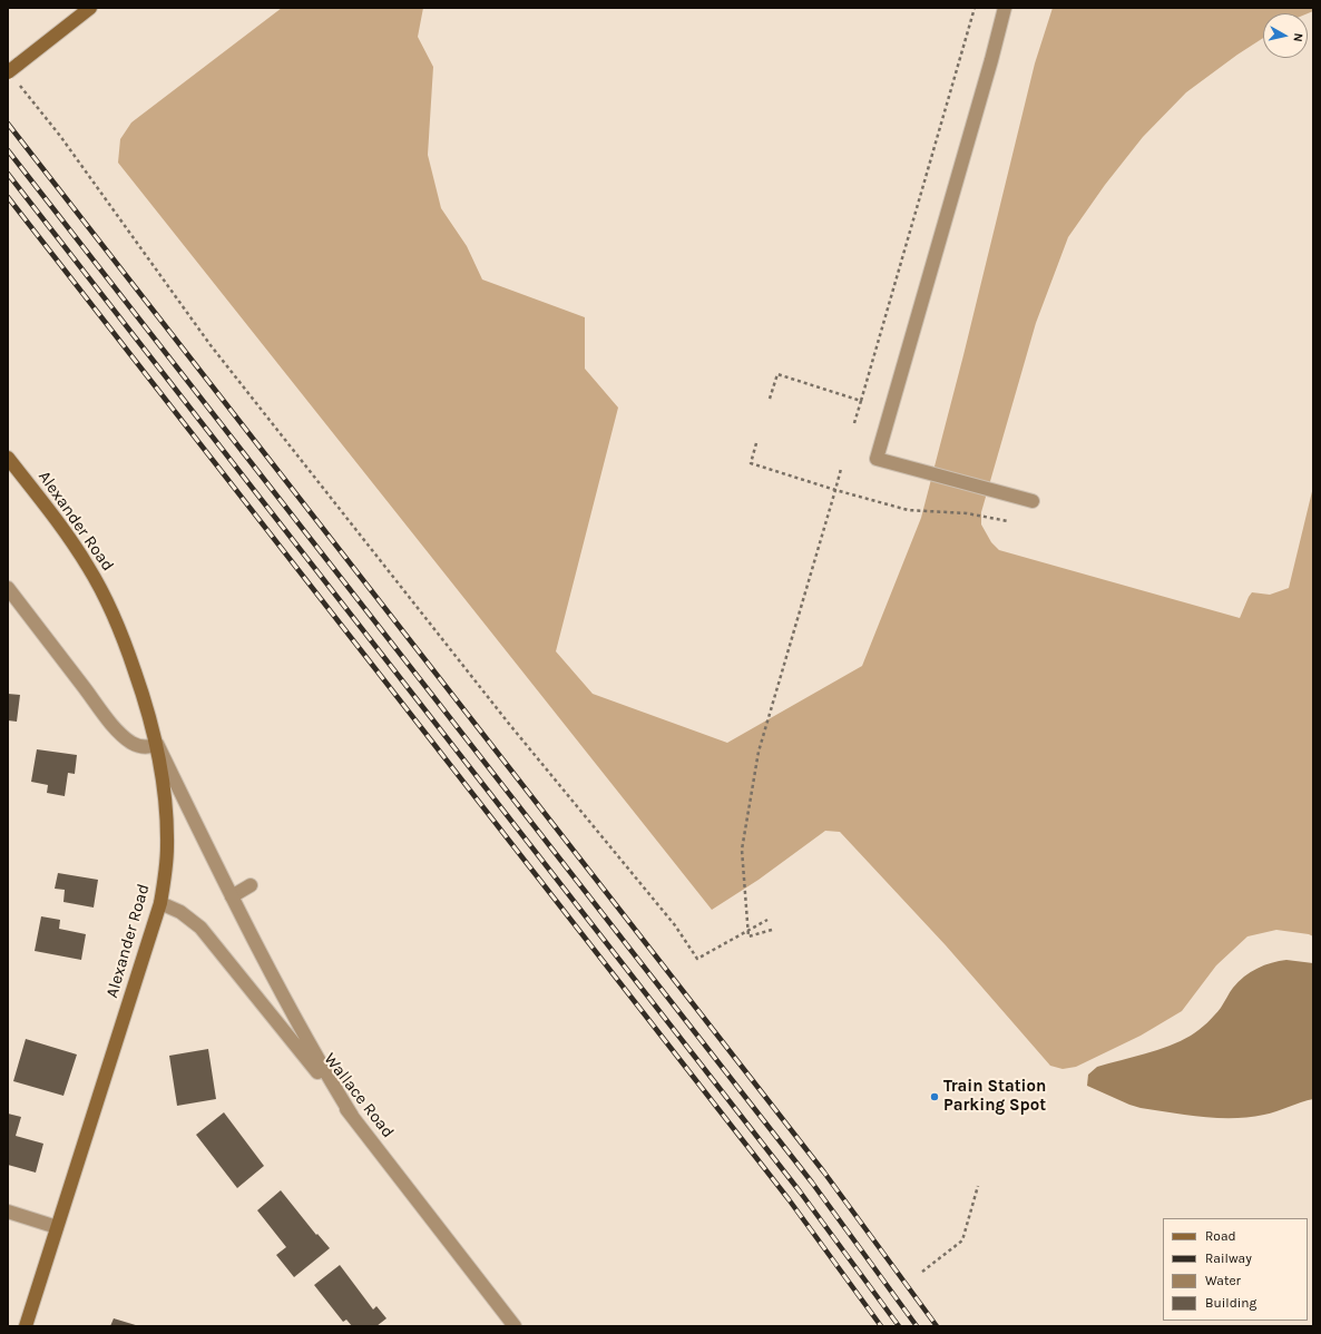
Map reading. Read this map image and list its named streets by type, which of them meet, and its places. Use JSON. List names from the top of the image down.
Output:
{
  "streets": {
    "street": ["Alexander Road", "Wallace Road"]
  },
  "crossings": [
    ["Alexander Road", "Wallace Road"]
  ],
  "places": ["Train Station Parking Spot"],
  "legend": [
    "Road",
    "Railway",
    "Water",
    "Building"
  ],
  "north": "right"
}
